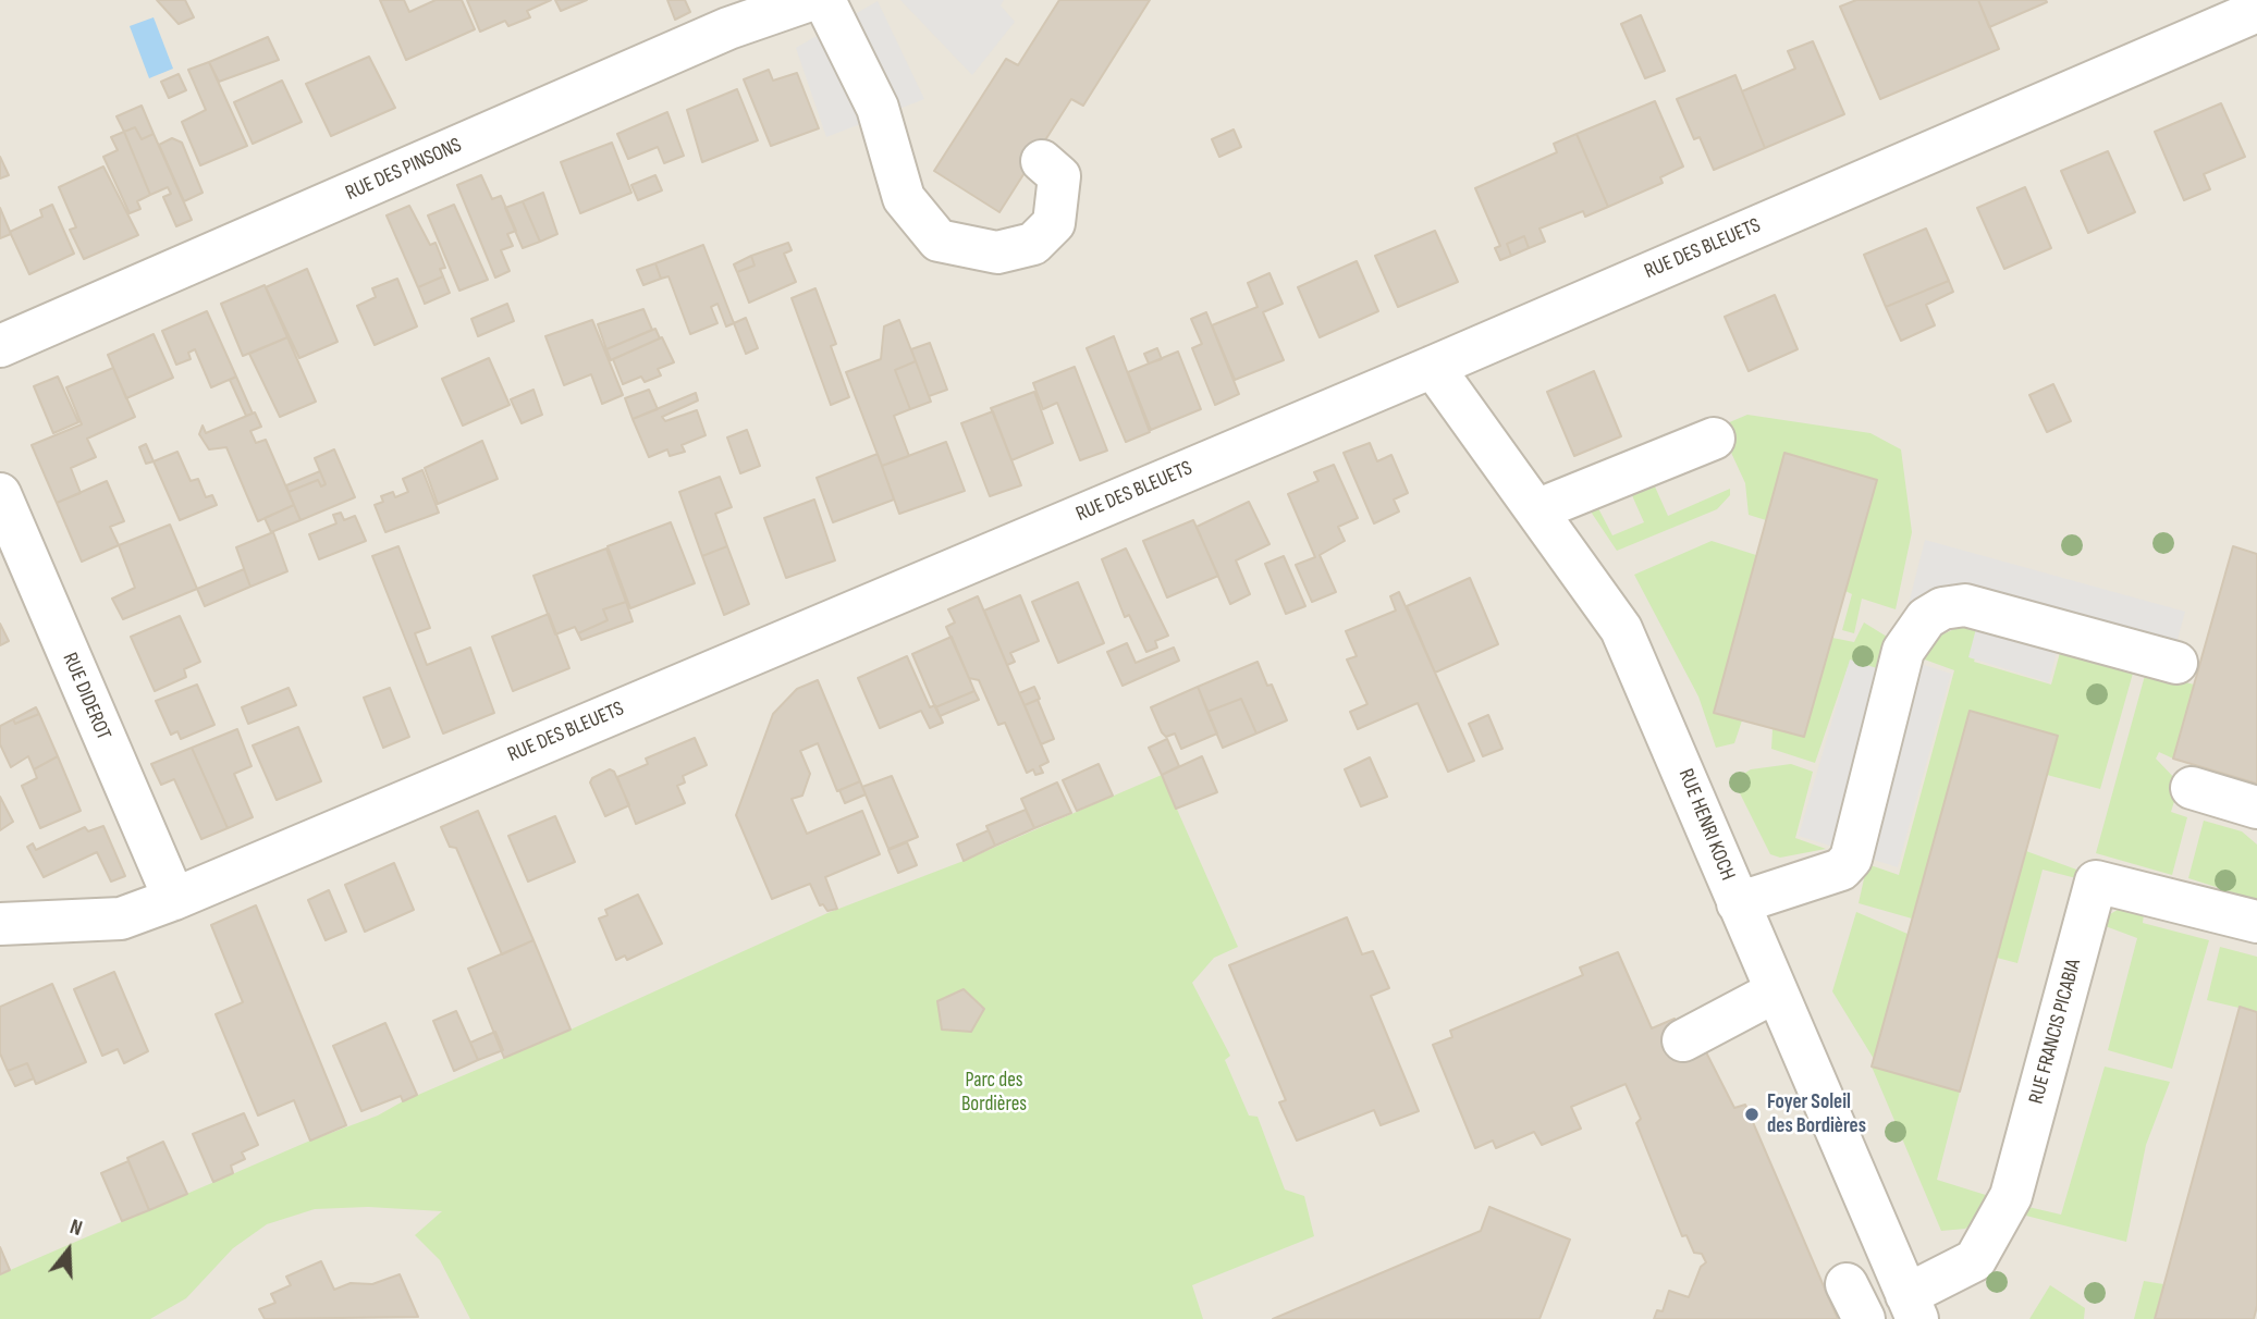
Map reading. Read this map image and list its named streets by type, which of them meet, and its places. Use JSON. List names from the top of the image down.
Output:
{
  "streets": {
    "street": [
      "RUE DES PINSONS",
      "RUE DES BLEUETS",
      "RUE DIDEROT",
      "RUE HENRI KOCH",
      "RUE FRANCIS PICABIA"
    ]
  },
  "crossings": [
    ["RUE DES BLEUETS", "RUE DIDEROT"],
    ["RUE DES BLEUETS", "RUE HENRI KOCH"],
    ["RUE HENRI KOCH", "RUE FRANCIS PICABIA"]
  ],
  "parks": ["Parc des Bordières"],
  "places": ["Foyer Soleil des Bordières"],
  "north": "top"
}
